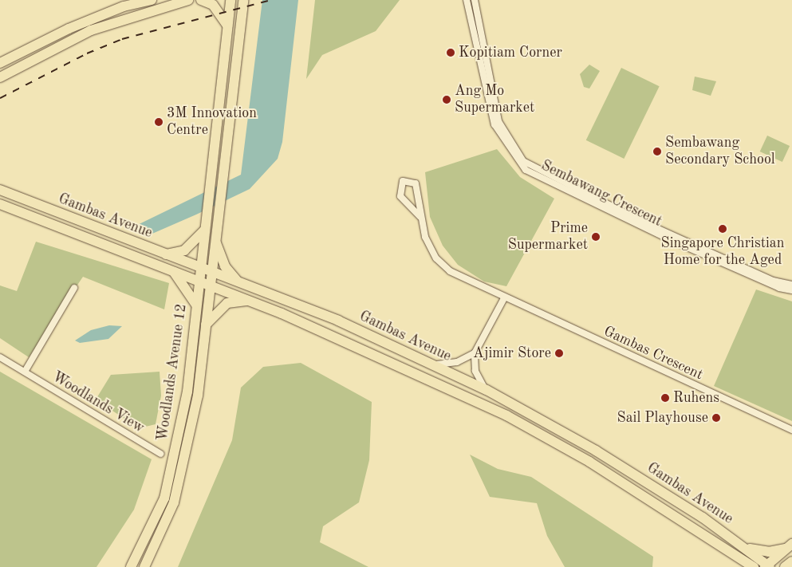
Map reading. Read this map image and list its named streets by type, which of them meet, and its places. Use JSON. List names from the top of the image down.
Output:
{
  "streets": {
    "main road": ["Gambas Avenue", "Woodlands Avenue 12"],
    "street": ["Sembawang Crescent", "Gambas Crescent", "Woodlands View"]
  },
  "crossings": [
    ["Gambas Avenue", "Woodlands Avenue 12"]
  ],
  "places": [
    "Kopitiam Corner",
    "Ang Mo Supermarket",
    "3M Innovation Centre",
    "Sembawang Secondary School",
    "Singapore Christian Home for the Aged",
    "Prime Supermarket",
    "Ajimir Store",
    "Ruhens",
    "Sail Playhouse"
  ]
}
